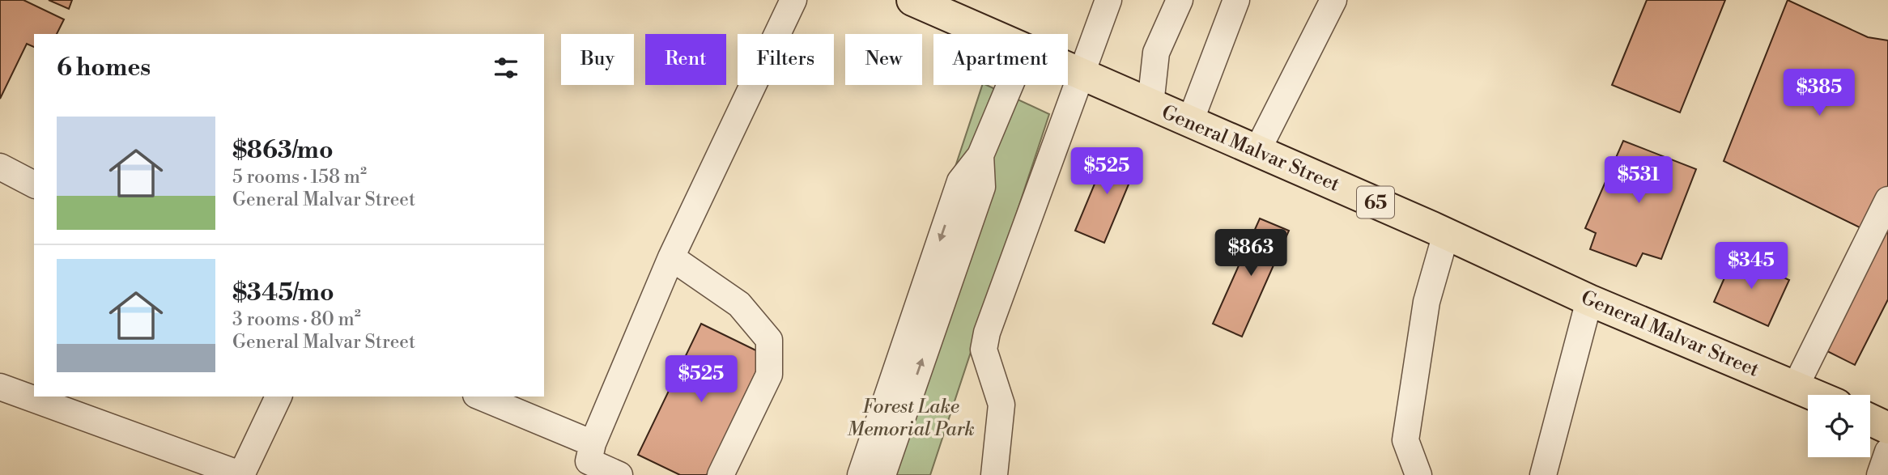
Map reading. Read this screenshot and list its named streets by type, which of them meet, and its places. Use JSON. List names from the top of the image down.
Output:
{
  "streets": {
    "highway": ["General Malvar Street", "65"]
  },
  "parks": ["Forest Lake Memorial Park"],
  "page": {
    "chip": [
      "Buy",
      "Rent",
      "Filters",
      "New",
      "Apartment"
    ],
    "heading": "6 homes",
    "price": [
      "$385",
      "$525",
      "$531",
      "$863",
      "$345",
      "$525"
    ],
    "list": [
      {
        "name": "$863/mo",
        "note": "5 rooms · 158 m² · General Malvar Street"
      },
      {
        "name": "$345/mo",
        "note": "3 rooms · 80 m² · General Malvar Street"
      }
    ]
  }
}
